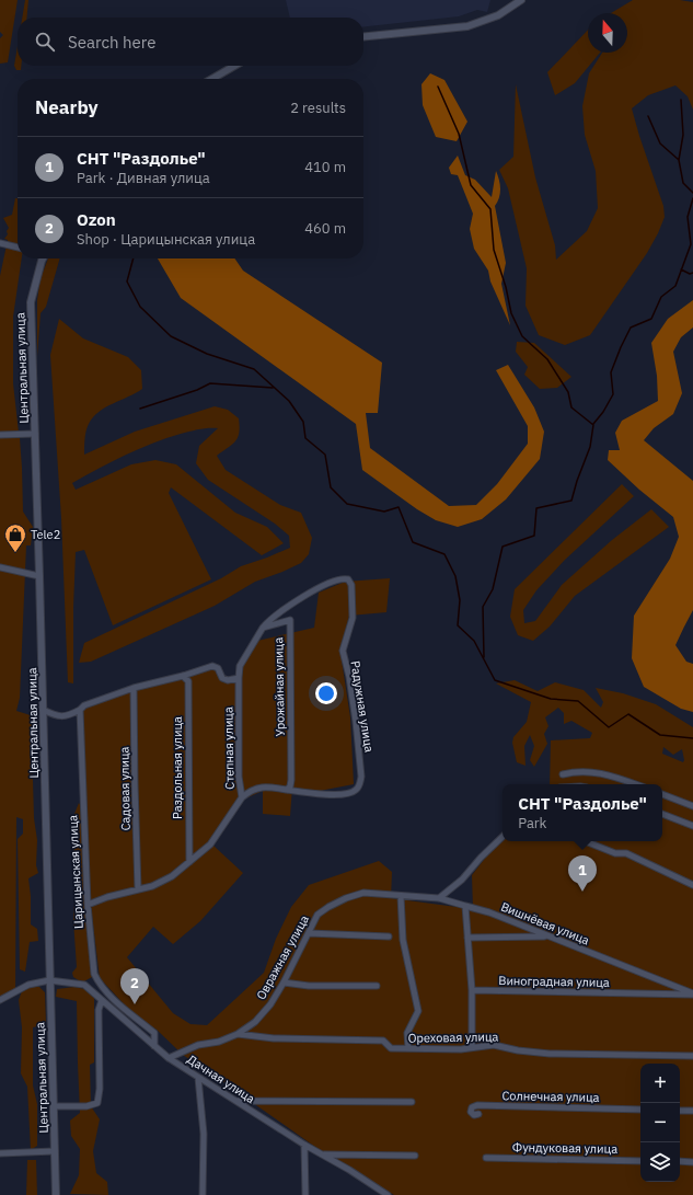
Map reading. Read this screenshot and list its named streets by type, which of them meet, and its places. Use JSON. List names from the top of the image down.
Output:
{
  "streets": {
    "street": [
      "Центральная улица",
      "Урожайная улица",
      "Радужная улица",
      "Степная улица",
      "Раздольная улица",
      "Садовая улица",
      "Царицынская улица",
      "Вишнёвая улица",
      "Овражная улица",
      "Виноградная улица",
      "Ореховая улица",
      "Дачная улица",
      "Солнечная улица",
      "Фундуковая улица"
    ]
  },
  "crossings": [
    ["Центральная улица", "Дачная улица"],
    ["Урожайная улица", "Радужная улица"],
    ["Урожайная улица", "Степная улица"],
    ["Степная улица", "Раздольная улица"],
    ["Степная улица", "Садовая улица"],
    ["Степная улица", "Царицынская улица"],
    ["Царицынская улица", "Дачная улица"],
    ["Вишнёвая улица", "Овражная улица"],
    ["Вишнёвая улица", "Виноградная улица"],
    ["Овражная улица", "Ореховая улица"],
    ["Ореховая улица", "Дачная улица"]
  ],
  "places": {
    "shop": ["Tele2"]
  },
  "north": "top",
  "page": {
    "search": "Search here",
    "heading": ["Nearby", "2 results"],
    "list": [
      {
        "mark": "1",
        "name": "СНТ \"Раздолье\"",
        "note": "Park · Дивная улица",
        "value": "410 m"
      },
      {
        "mark": "2",
        "name": "Ozon",
        "note": "Shop · Царицынская улица",
        "value": "460 m"
      }
    ],
    "popup": ["СНТ \"Раздолье\"", "Park"],
    "pins": ["1", "2"],
    "map_buttons": ["+", "−"]
  }
}
